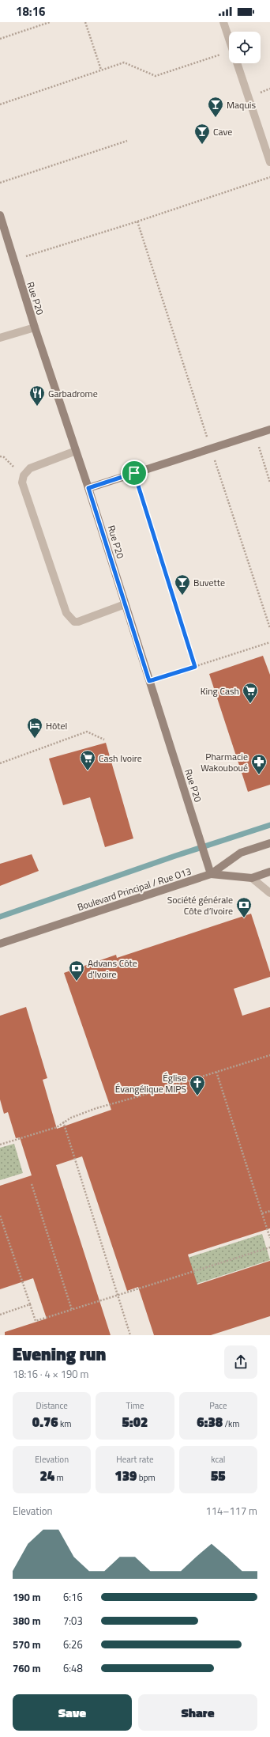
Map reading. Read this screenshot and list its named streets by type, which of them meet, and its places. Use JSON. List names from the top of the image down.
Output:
{
  "streets": {
    "street": ["Rue P20", "Boulevard Principal / Rue O13"]
  },
  "crossings": [
    ["Rue P20", "Boulevard Principal / Rue O13"]
  ],
  "places": {
    "bar": ["Maquis", "Cave", "Buvette"],
    "restaurant": ["Garbadrome"],
    "supermarket": ["King Cash", "Cash Ivoire"],
    "hotel": ["Hôtel"],
    "pharmacy": ["Pharmacie Wakouboué"],
    "bank": ["Société générale Côte d’Ivoire", "Advans Côte d'Ivoire"],
    "church": ["Église Évangélique MIPS"]
  },
  "page": {
    "status": "18:16",
    "heading": ["Evening run", "18:16 · 4 × 190 m"],
    "stats": [
      ["Distance", "0.76 km"],
      ["Time", "5:02"],
      ["Pace", "6:38 /km"],
      ["Elevation", "24 m"],
      ["Heart rate", "139 bpm"],
      ["kcal", "55"]
    ],
    "chart": ["Elevation", "114–117 m"],
    "list": [
      {
        "name": "190 m",
        "note": "6:16"
      },
      {
        "name": "380 m",
        "note": "7:03"
      },
      {
        "name": "570 m",
        "note": "6:26"
      },
      {
        "name": "760 m",
        "note": "6:48"
      }
    ],
    "buttons": ["Save", "Share"]
  }
}
